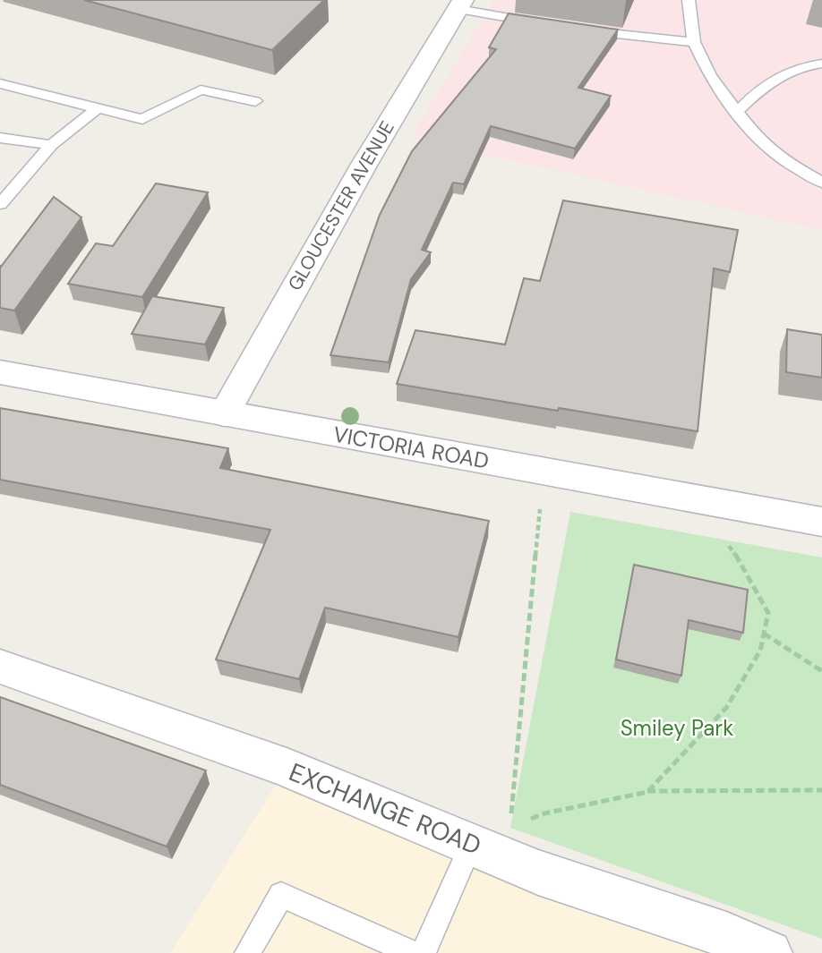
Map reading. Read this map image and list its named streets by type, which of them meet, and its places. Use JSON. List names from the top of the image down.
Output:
{
  "streets": {
    "street": ["GLOUCESTER AVENUE", "VICTORIA ROAD", "EXCHANGE ROAD"]
  },
  "crossings": [
    ["GLOUCESTER AVENUE", "VICTORIA ROAD"]
  ],
  "parks": ["Smiley Park"]
}
